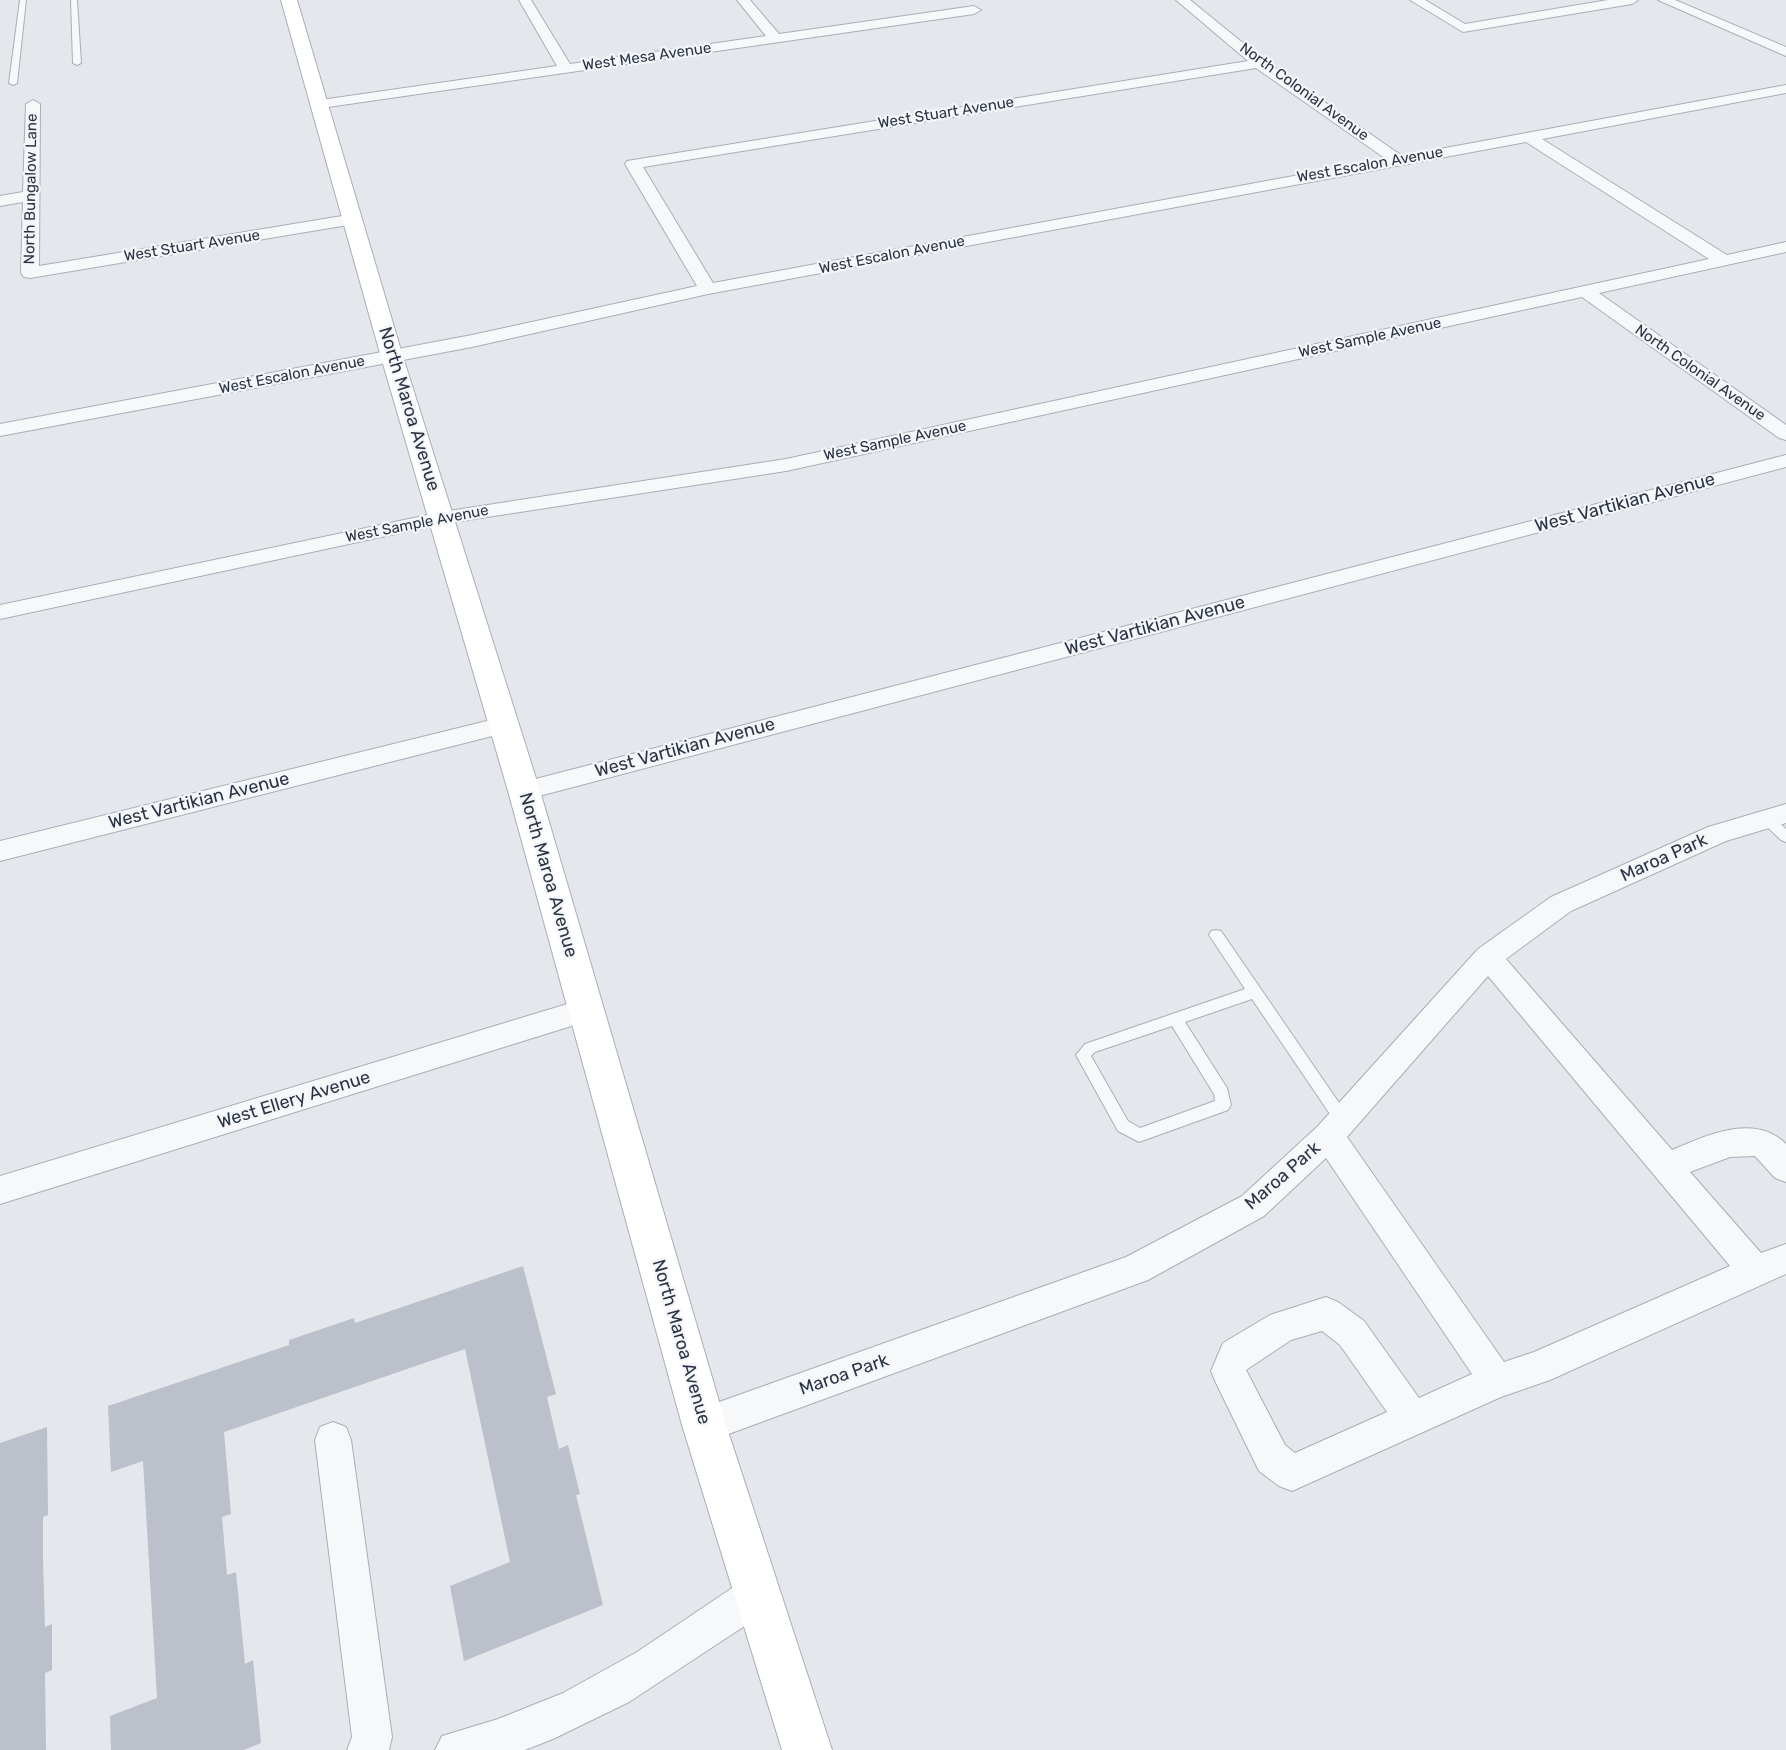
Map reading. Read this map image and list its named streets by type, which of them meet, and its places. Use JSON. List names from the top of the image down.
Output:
{
  "streets": {
    "main road": ["North Maroa Avenue"],
    "street": [
      "West Mesa Avenue",
      "North Colonial Avenue",
      "West Stuart Avenue",
      "West Escalon Avenue",
      "North Bungalow Lane",
      "West Sample Avenue",
      "West Vartikian Avenue",
      "Maroa Park",
      "West Ellery Avenue"
    ]
  },
  "crossings": [
    ["West Mesa Avenue", "North Maroa Avenue"],
    ["North Colonial Avenue", "West Stuart Avenue"],
    ["North Colonial Avenue", "West Escalon Avenue"],
    ["North Colonial Avenue", "West Sample Avenue"],
    ["West Stuart Avenue", "West Escalon Avenue"],
    ["West Stuart Avenue", "North Bungalow Lane"],
    ["West Stuart Avenue", "North Maroa Avenue"],
    ["West Escalon Avenue", "North Maroa Avenue"],
    ["West Sample Avenue", "North Maroa Avenue"],
    ["North Maroa Avenue", "West Vartikian Avenue"],
    ["North Maroa Avenue", "Maroa Park"],
    ["North Maroa Avenue", "West Ellery Avenue"]
  ]
}
